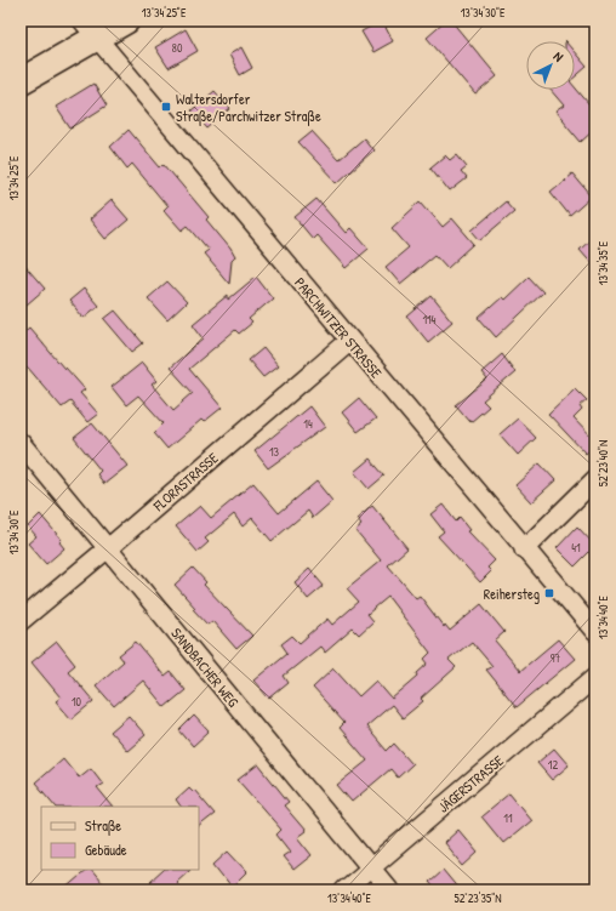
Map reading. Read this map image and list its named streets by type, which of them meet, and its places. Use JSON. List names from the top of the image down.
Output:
{
  "streets": {
    "street": [
      "PARCHWITZER STRASSE",
      "FLORASTRASSE",
      "SANDBACHER WEG",
      "JÄGERSTRASSE"
    ]
  },
  "crossings": [
    ["PARCHWITZER STRASSE", "FLORASTRASSE"],
    ["FLORASTRASSE", "SANDBACHER WEG"],
    ["SANDBACHER WEG", "JÄGERSTRASSE"]
  ],
  "places": {
    "transit": ["Waltersdorfer Straße/Parchwitzer Straße", "Reihersteg"]
  },
  "house_numbers": [
    "80",
    "114",
    "14",
    "13",
    "41",
    "97",
    "10",
    "12",
    "11"
  ],
  "legend": ["Straße", "Gebäude"],
  "north": "top right",
  "coordinates": [
    "13°34'25\"E",
    "13°34'30\"E",
    "13°34'35\"E",
    "52°23'40\"N",
    "13°34'40\"E",
    "52°23'35\"N"
  ]
}
